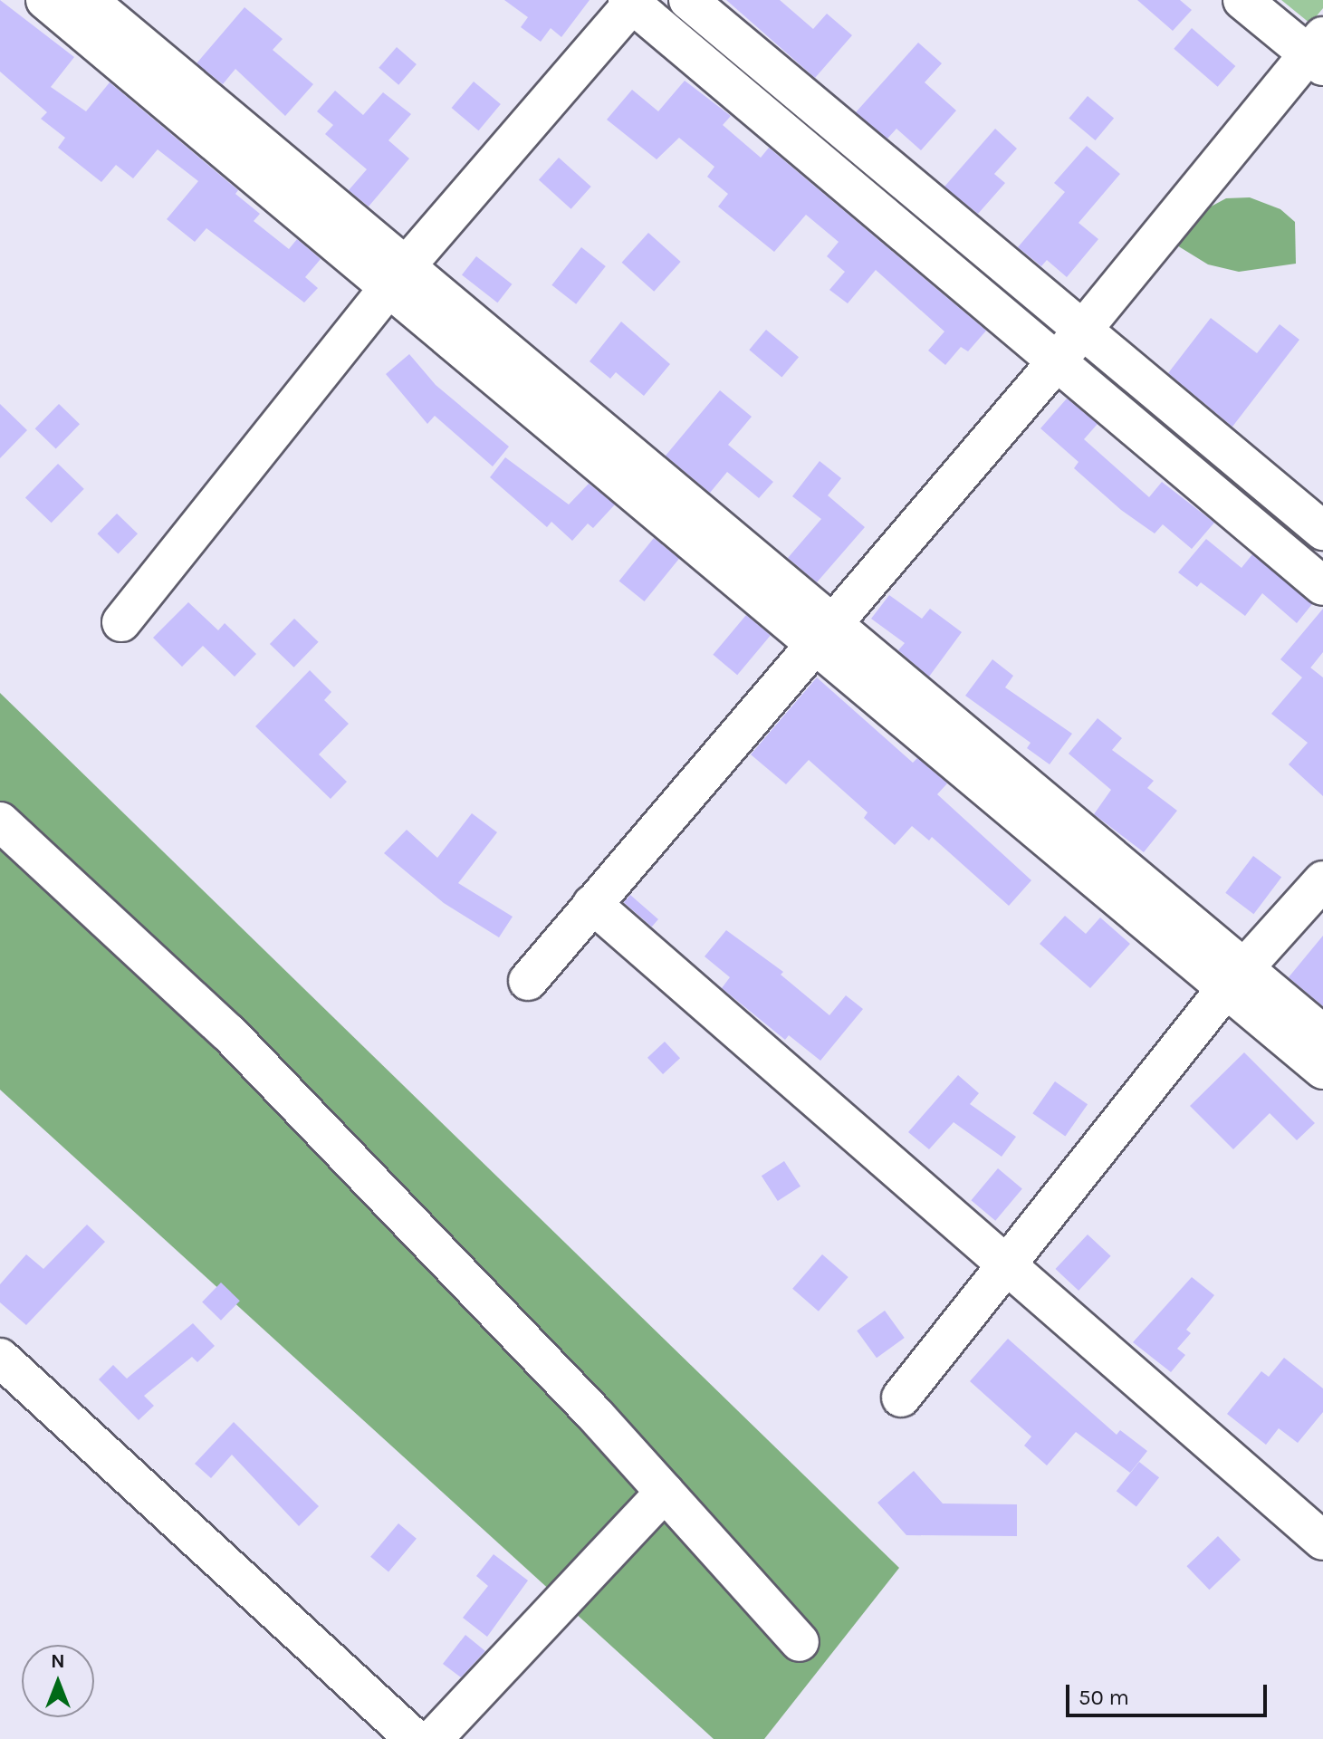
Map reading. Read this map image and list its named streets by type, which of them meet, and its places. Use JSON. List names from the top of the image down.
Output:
{
  "scale_bar": "50 m",
  "north": "top"
}
